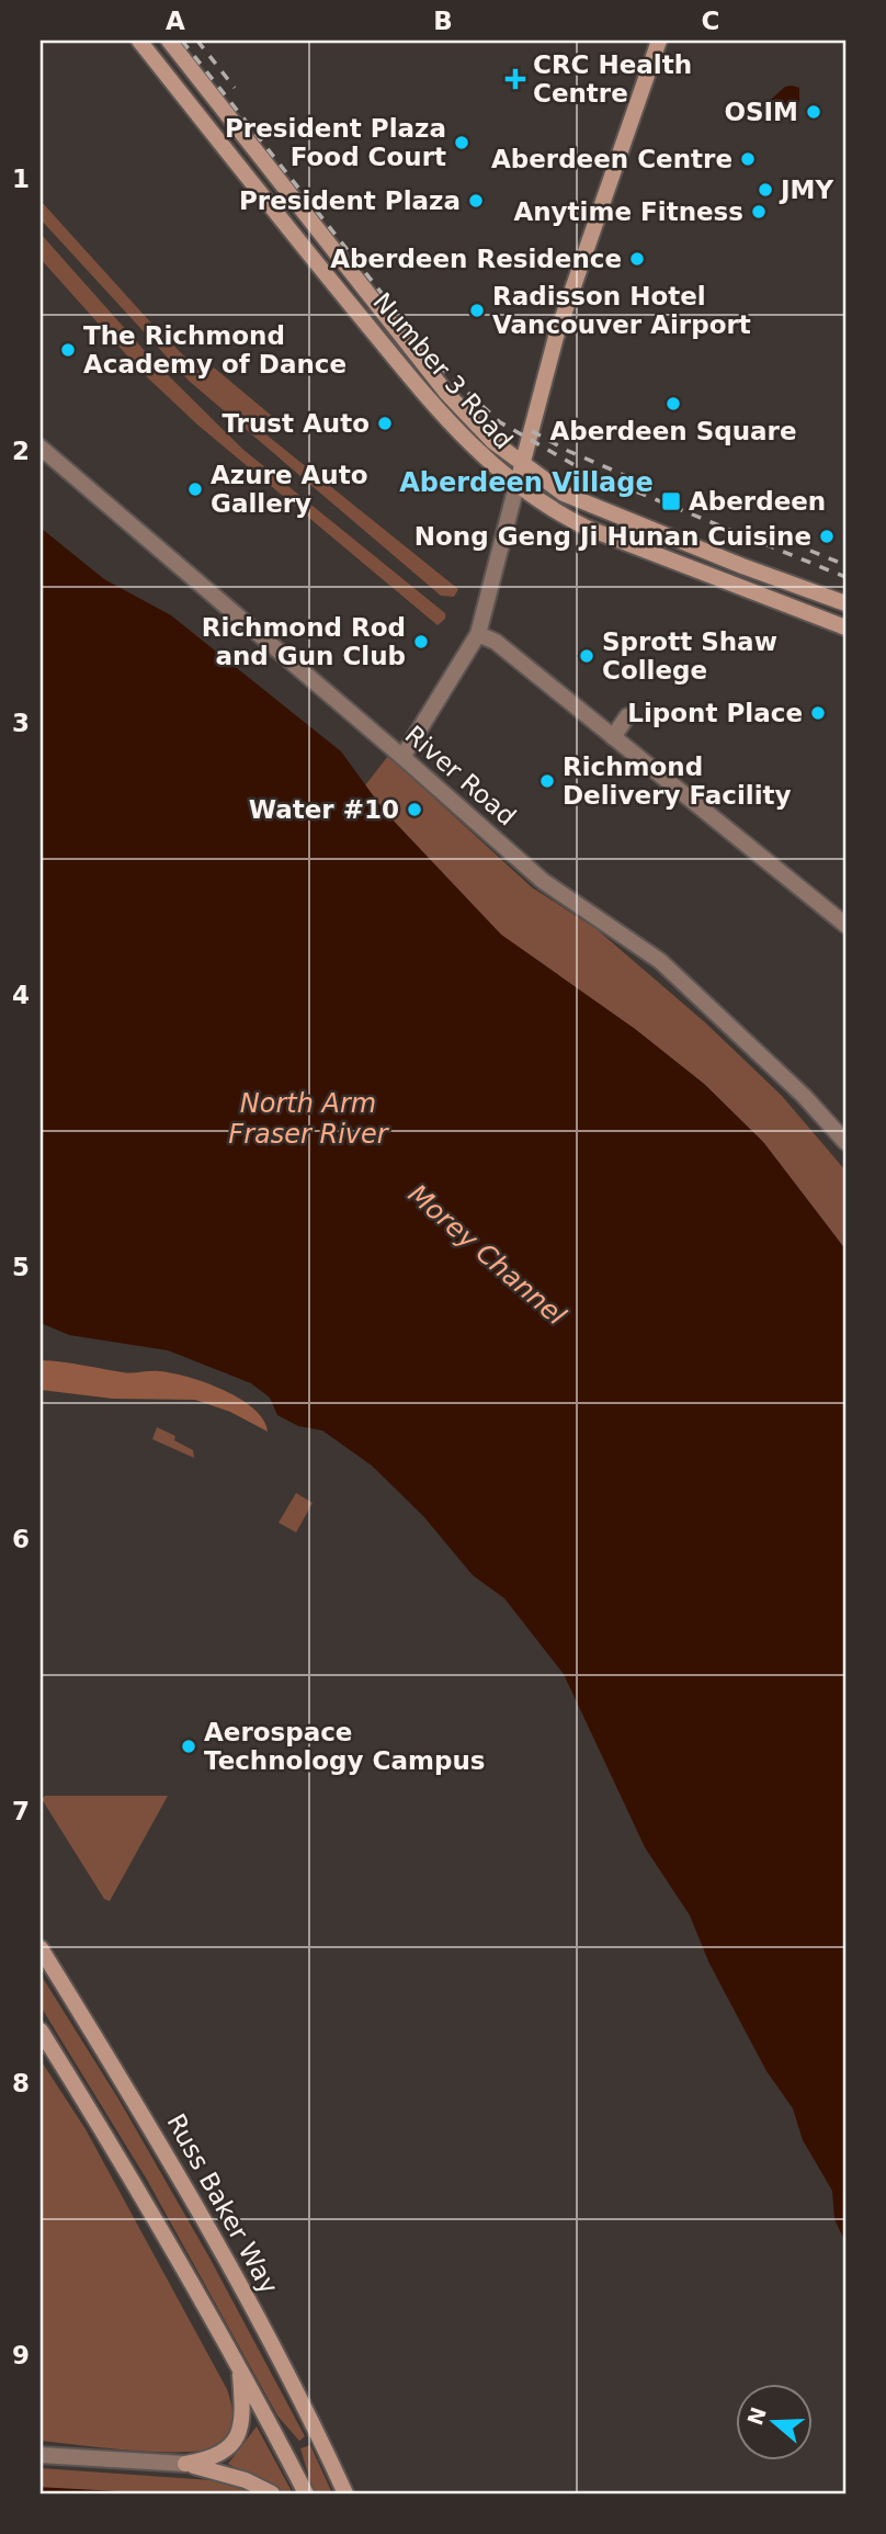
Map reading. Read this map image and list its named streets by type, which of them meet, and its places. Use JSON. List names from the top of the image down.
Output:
{
  "streets": {
    "main road": ["Number 3 Road", "Russ Baker Way"],
    "street": ["River Road"]
  },
  "districts": ["Aberdeen Village"],
  "water": ["North Arm Fraser River", "Morey Channel"],
  "places": {
    "health": ["CRC Health Centre"],
    "other": [
      "OSIM",
      "President Plaza Food Court",
      "Aberdeen Centre",
      "JMY",
      "President Plaza",
      "Anytime Fitness",
      "Aberdeen Residence",
      "Radisson Hotel Vancouver Airport",
      "The Richmond Academy of Dance",
      "Aberdeen Square",
      "Trust Auto",
      "Azure Auto Gallery",
      "Nong Geng Ji Hunan Cuisine",
      "Richmond Rod and Gun Club",
      "Sprott Shaw College",
      "Lipont Place",
      "Richmond Delivery Facility",
      "Water #10",
      "Aerospace Technology Campus"
    ],
    "transit": ["Aberdeen"]
  },
  "north": "left",
  "grid": {
    "columns": ["A", "B", "C"],
    "rows": [
      "1",
      "2",
      "3",
      "4",
      "5",
      "6",
      "7",
      "8",
      "9"
    ]
  }
}
